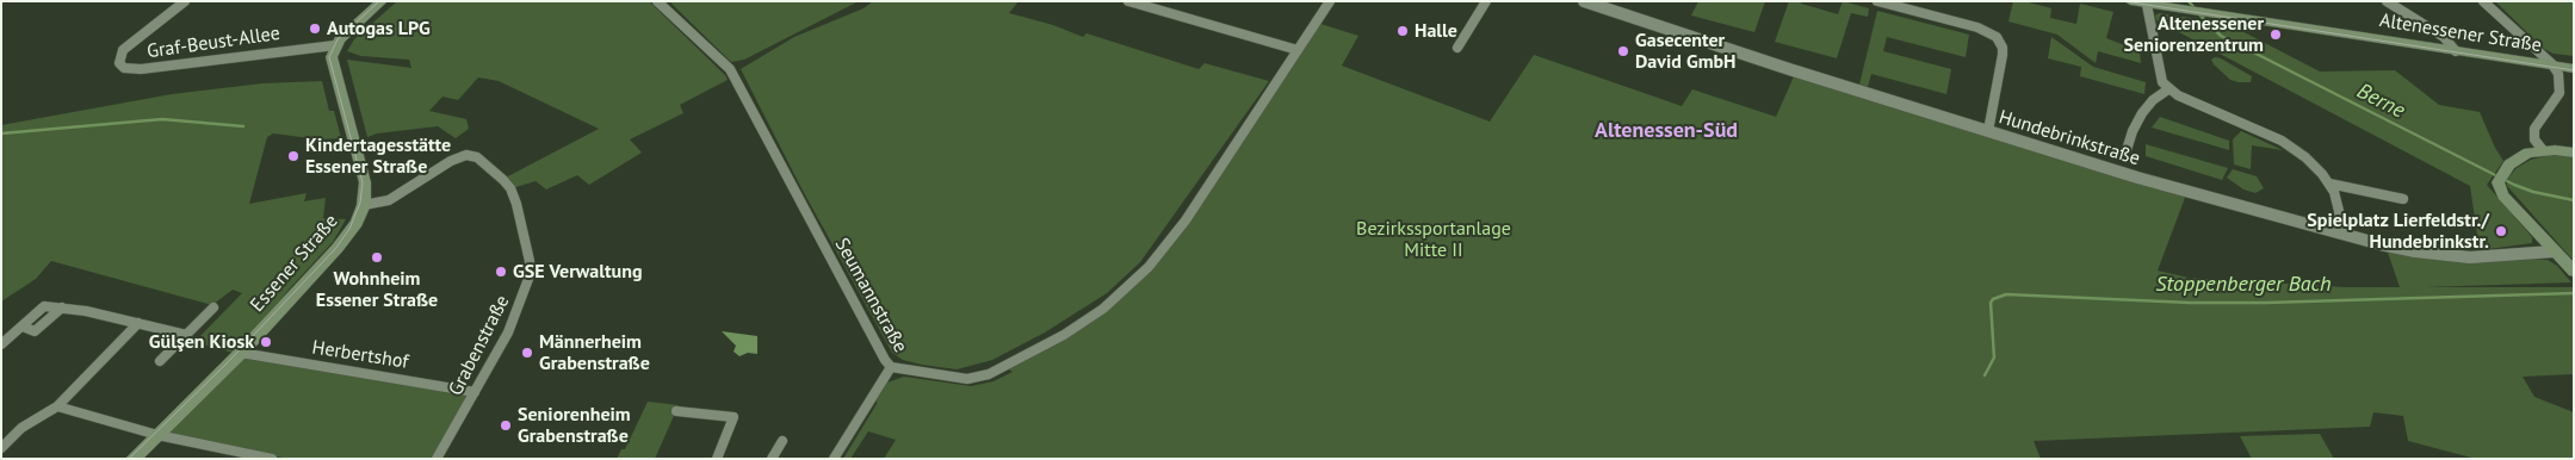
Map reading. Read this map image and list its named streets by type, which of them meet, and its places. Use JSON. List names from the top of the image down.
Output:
{
  "streets": {
    "main road": ["Altenessener Straße", "Essener Straße"],
    "street": [
      "Graf-Beust-Allee",
      "Hundebrinkstraße",
      "Seumannstraße",
      "Grabenstraße",
      "Herbertshof"
    ]
  },
  "crossings": [
    ["Graf-Beust-Allee", "Essener Straße"],
    ["Essener Straße", "Grabenstraße"],
    ["Essener Straße", "Herbertshof"],
    ["Grabenstraße", "Herbertshof"]
  ],
  "districts": ["Altenessen-Süd"],
  "water": ["Berne", "Stoppenberger Bach"],
  "parks": ["Bezirkssportanlage Mitte II"],
  "places": [
    "Autogas LPG",
    "Halle",
    "Altenessener Seniorenzentrum",
    "Gasecenter David GmbH",
    "Kindertagesstätte Essener Straße",
    "Spielplatz Lierfeldstr./ Hundebrinkstr.",
    "Wohnheim Essener Straße",
    "GSE Verwaltung",
    "Gülşen Kiosk",
    "Männerheim Grabenstraße",
    "Seniorenheim Grabenstraße"
  ]
}
